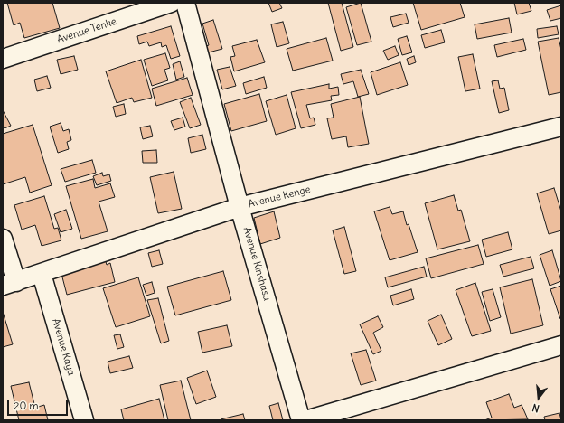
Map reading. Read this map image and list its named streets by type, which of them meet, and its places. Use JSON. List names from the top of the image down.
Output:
{
  "streets": {
    "street": [
      "Avenue Tenke",
      "Avenue Kenge",
      "Avenue Kinshasa",
      "Avenue Kaya"
    ]
  },
  "crossings": [
    ["Avenue Kenge", "Avenue Kinshasa"],
    ["Avenue Kenge", "Avenue Kaya"]
  ],
  "scale_bar": "20 m",
  "north": "bottom"
}
